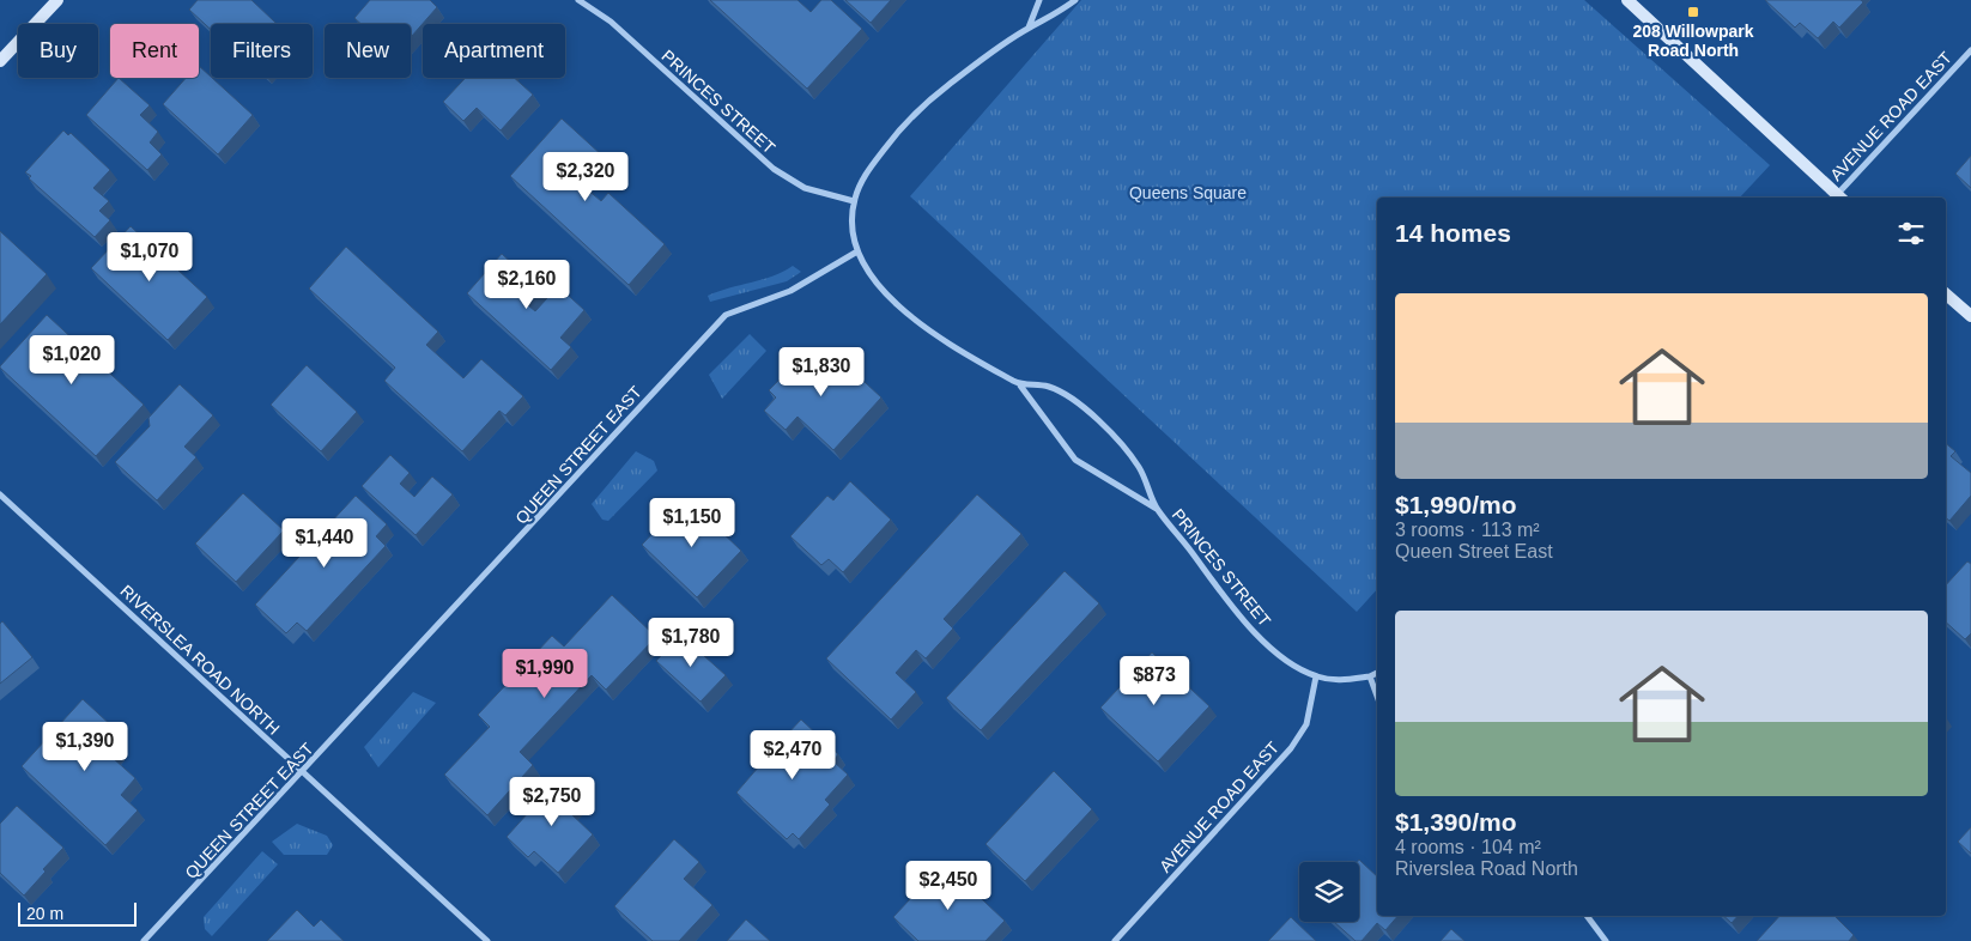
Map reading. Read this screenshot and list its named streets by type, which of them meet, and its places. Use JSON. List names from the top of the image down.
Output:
{
  "streets": {
    "street": [
      "PRINCES STREET",
      "AVENUE ROAD EAST",
      "QUEEN STREET EAST",
      "RIVERSLEA ROAD NORTH"
    ]
  },
  "crossings": [
    ["PRINCES STREET", "AVENUE ROAD EAST"],
    ["PRINCES STREET", "QUEEN STREET EAST"],
    ["QUEEN STREET EAST", "RIVERSLEA ROAD NORTH"]
  ],
  "parks": ["Queens Square"],
  "places": {
    "transit": ["208 Willowpark Road North"]
  },
  "scale_bar": "20 m",
  "page": {
    "chip": [
      "Buy",
      "Rent",
      "Filters",
      "New",
      "Apartment"
    ],
    "price": [
      "$2,320",
      "$1,070",
      "$2,160",
      "$1,020",
      "$1,830",
      "$1,150",
      "$1,440",
      "$1,780",
      "$1,990",
      "$873",
      "$1,390",
      "$2,470",
      "$2,750",
      "$2,450"
    ],
    "heading": "14 homes",
    "list": [
      {
        "name": "$1,990/mo",
        "note": "3 rooms · 113 m² · Queen Street East"
      },
      {
        "name": "$1,390/mo",
        "note": "4 rooms · 104 m² · Riverslea Road North"
      }
    ],
    "scale": "20 m"
  }
}
